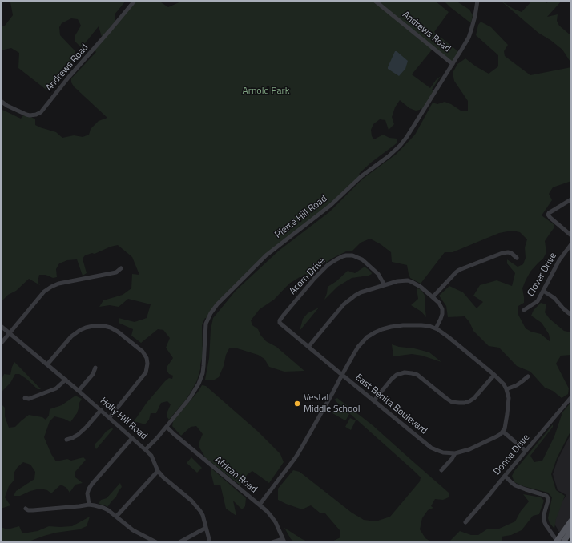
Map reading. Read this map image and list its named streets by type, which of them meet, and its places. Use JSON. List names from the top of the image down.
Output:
{
  "streets": {
    "street": [
      "Andrews Road",
      "Pierce Hill Road",
      "Clover Drive",
      "Acorn Drive",
      "East Benita Boulevard",
      "Holly Hill Road",
      "Donna Drive",
      "African Road"
    ]
  },
  "crossings": [
    ["Andrews Road", "Pierce Hill Road"],
    ["Pierce Hill Road", "Holly Hill Road"],
    ["Pierce Hill Road", "African Road"],
    ["Acorn Drive", "East Benita Boulevard"]
  ],
  "parks": ["Arnold Park"],
  "places": ["Vestal Middle School"]
}
